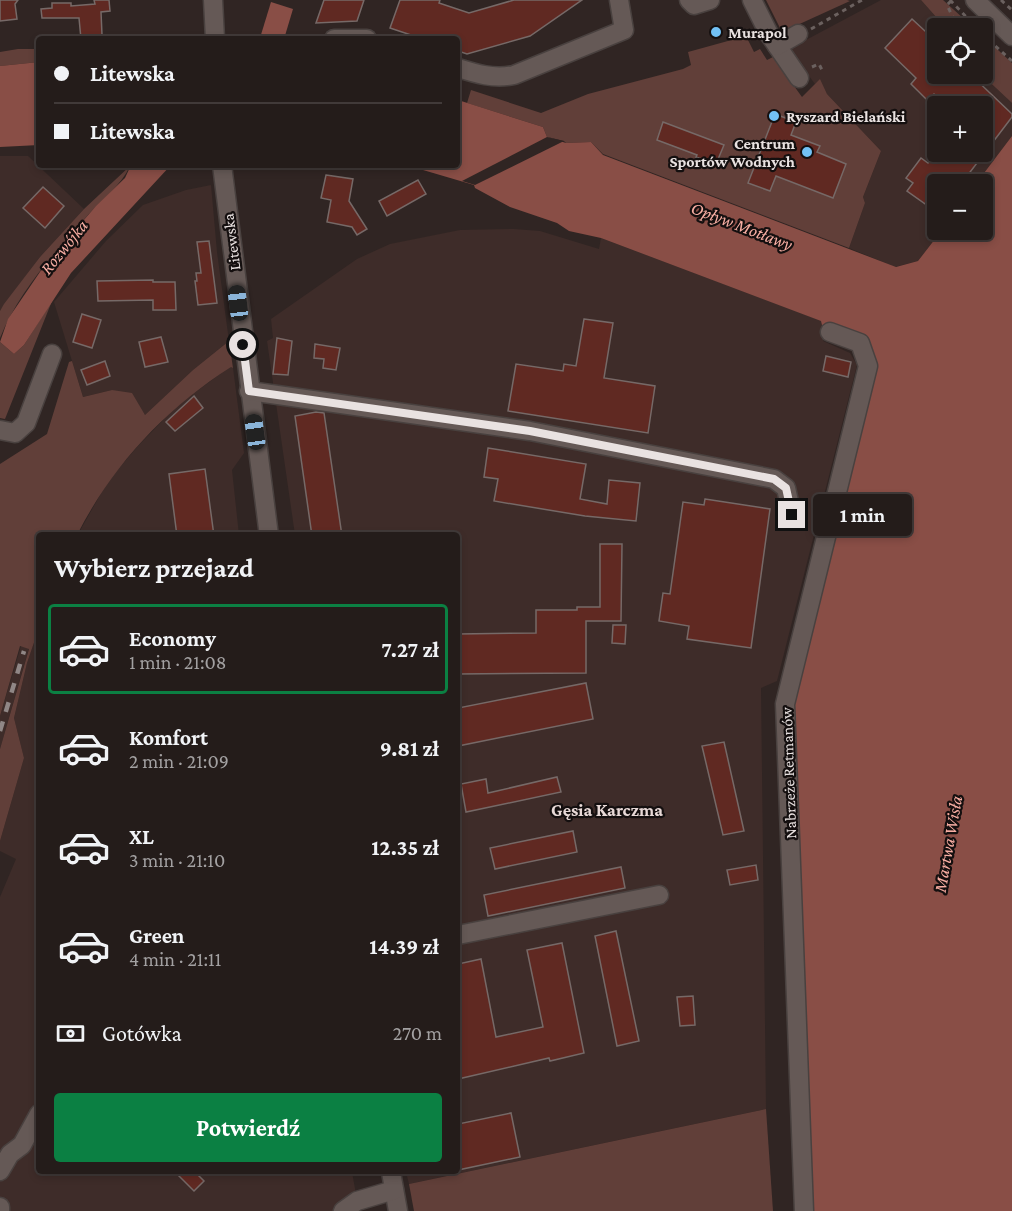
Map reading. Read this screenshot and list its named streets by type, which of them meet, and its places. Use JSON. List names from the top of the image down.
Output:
{
  "streets": {
    "street": ["Litewska", "Nabrzeże Retmanów"]
  },
  "districts": ["Gęsia Karczma"],
  "water": ["Opływ Motławy", "Rozwójka", "Martwa Wisła"],
  "places": ["Murapol", "Ryszard Bielański", "Centrum Sportów Wodnych"],
  "page": {
    "map_buttons": ["+", "−"],
    "banner": ["Litewska", "Litewska"],
    "bubble": "1 min",
    "heading": "Wybierz przejazd",
    "list": [
      {
        "name": "Economy",
        "note": "1 min · 21:08",
        "value": "7.27 zł"
      },
      {
        "name": "Komfort",
        "note": "2 min · 21:09",
        "value": "9.81 zł"
      },
      {
        "name": "XL",
        "note": "3 min · 21:10",
        "value": "12.35 zł"
      },
      {
        "name": "Green",
        "note": "4 min · 21:11",
        "value": "14.39 zł"
      }
    ],
    "pay": ["Gotówka", "270 m"],
    "buttons": "Potwierdź"
  }
}
